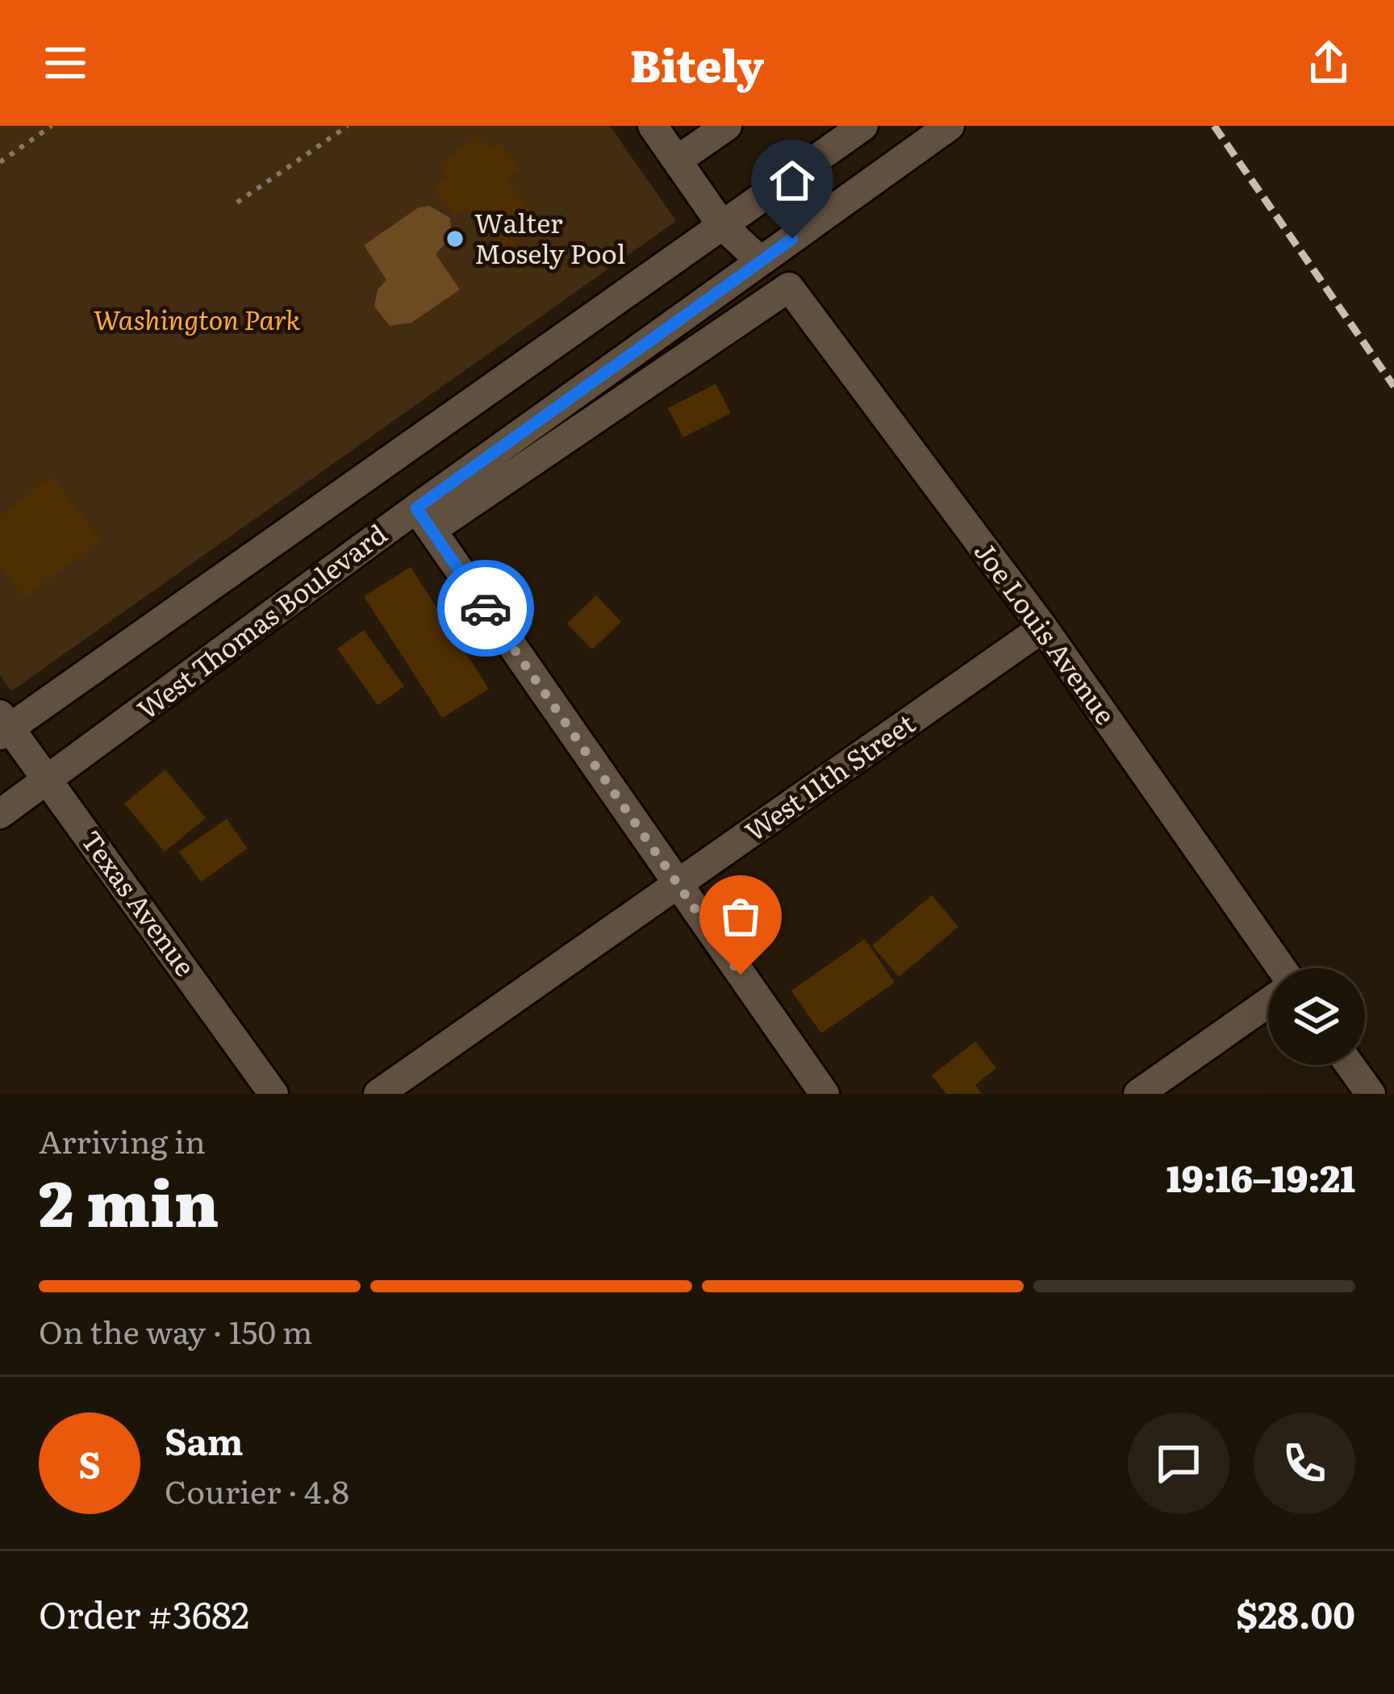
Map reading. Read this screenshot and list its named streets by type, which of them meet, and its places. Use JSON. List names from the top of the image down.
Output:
{
  "streets": {
    "street": [
      "West Thomas Boulevard",
      "Joe Louis Avenue",
      "West 11th Street",
      "Texas Avenue"
    ]
  },
  "crossings": [
    ["West Thomas Boulevard", "Joe Louis Avenue"],
    ["West Thomas Boulevard", "Texas Avenue"],
    ["Joe Louis Avenue", "West 11th Street"]
  ],
  "parks": ["Washington Park"],
  "places": ["Walter Mosely Pool"],
  "page": {
    "header": "Bitely",
    "heading": ["2 min", "Arriving in", "19:16–19:21"],
    "panel": [
      "Sam",
      "Courier · 4.8",
      "Order #3682",
      "$28.00"
    ],
    "bar": "On the way · 150 m",
    "round": "S"
  }
}
